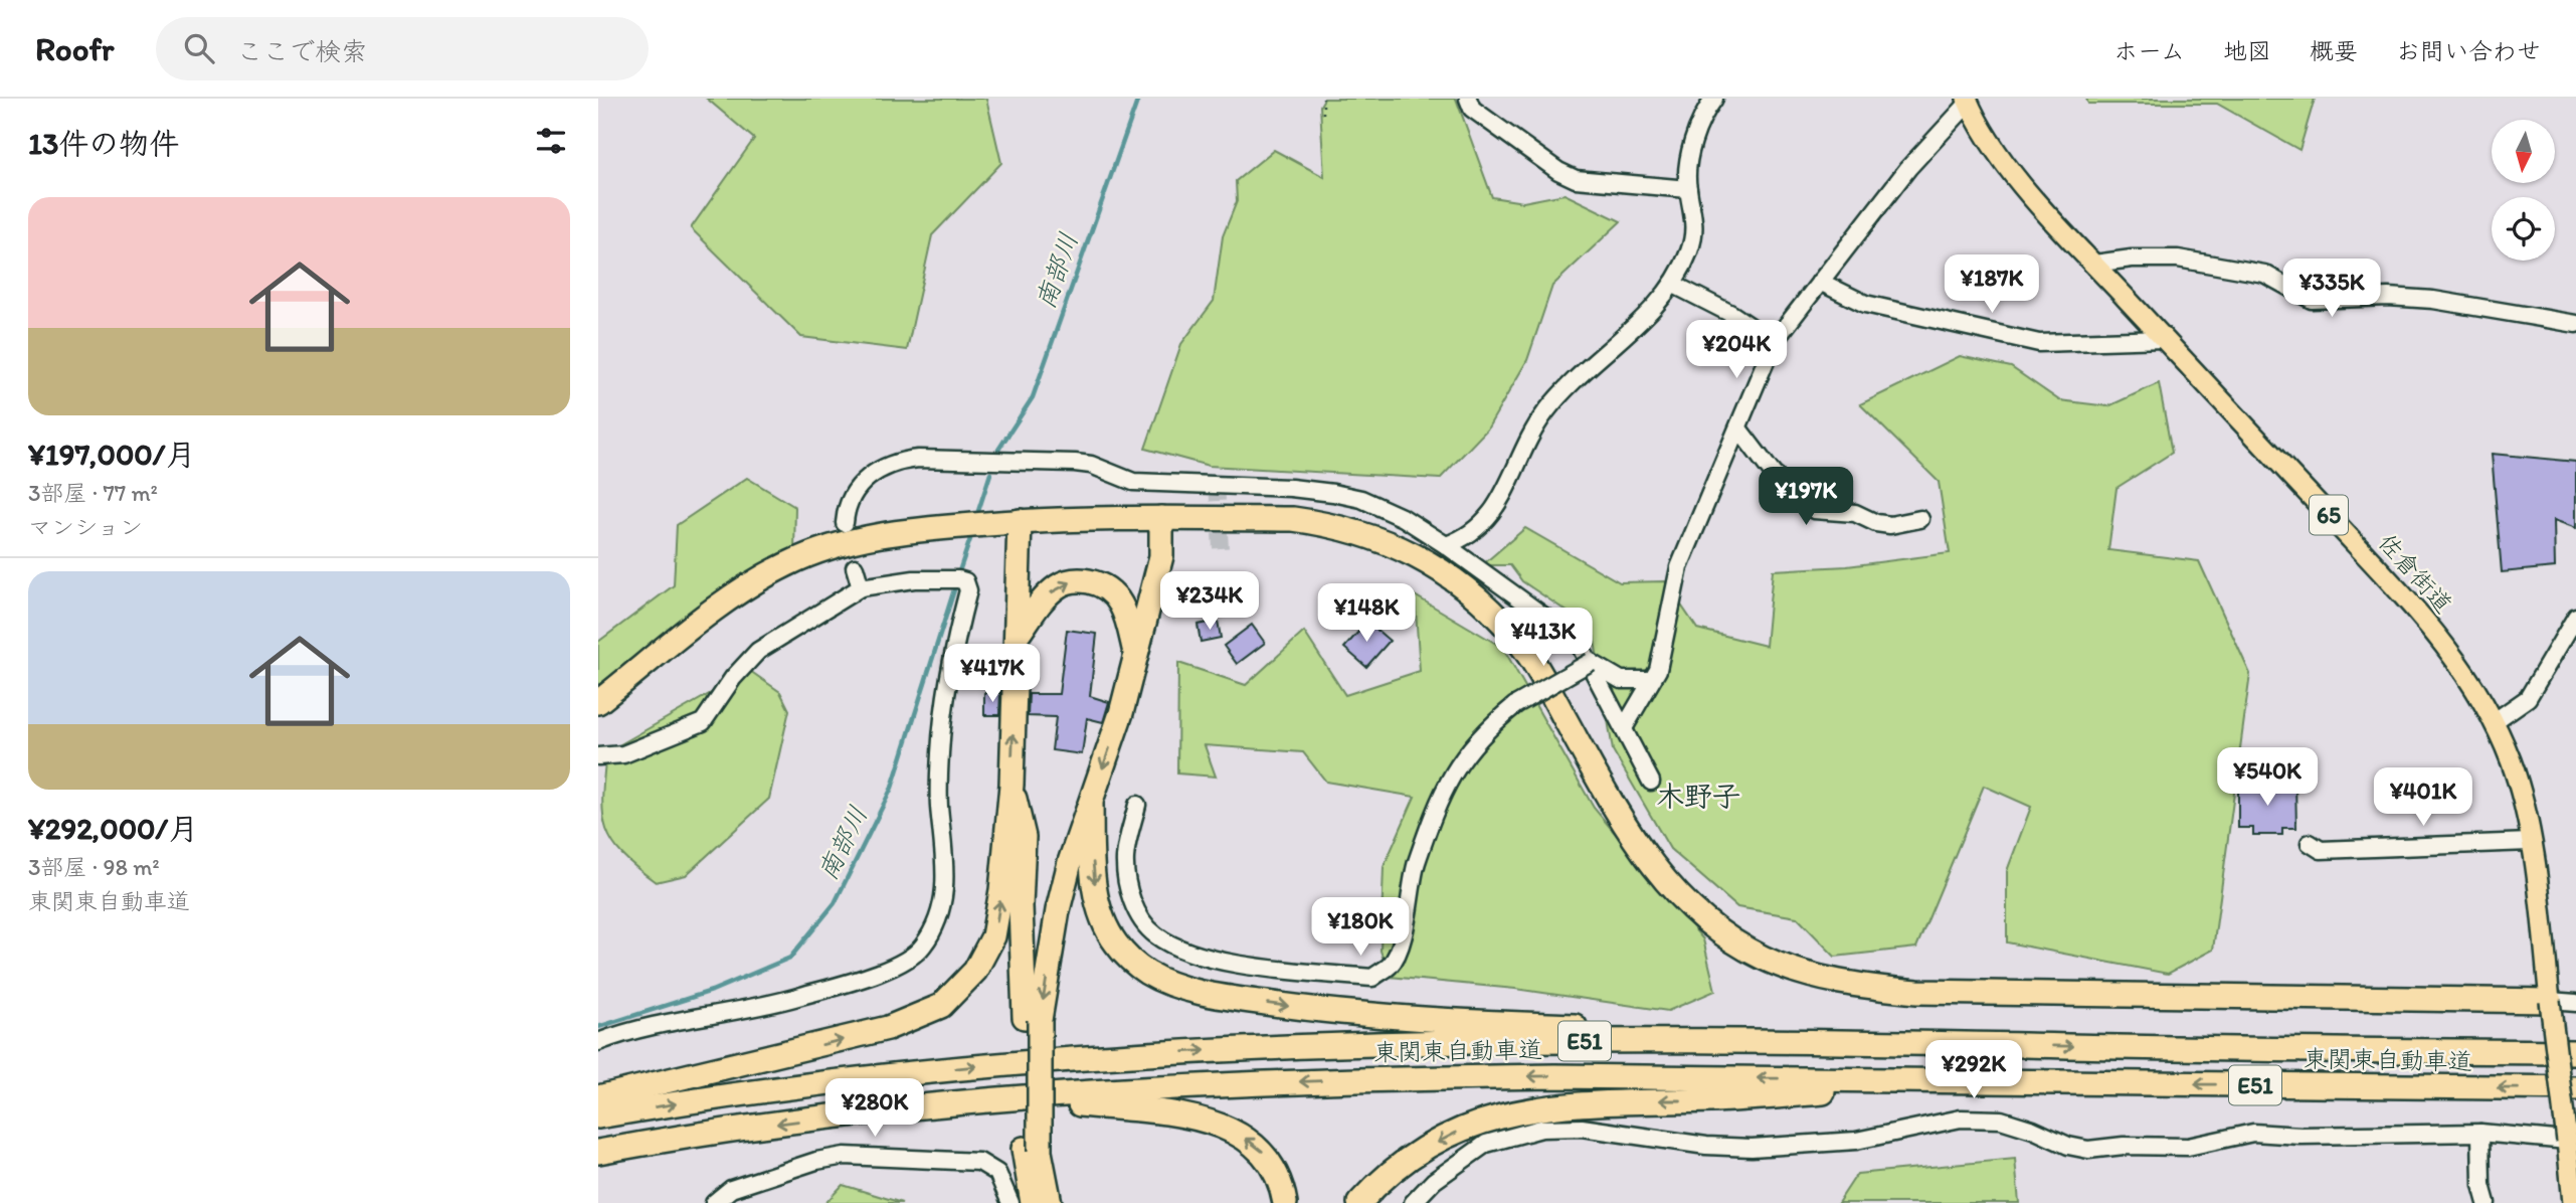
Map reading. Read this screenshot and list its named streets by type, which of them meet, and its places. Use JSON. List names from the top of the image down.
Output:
{
  "streets": {
    "highway": ["E51", "東関東自動車道"],
    "main road": ["65", "佐倉街道"]
  },
  "districts": ["木野子"],
  "water": ["南部川"],
  "north": "bottom",
  "page": {
    "header": "Roofr",
    "search": "ここで検索",
    "nav": [
      "ホーム",
      "地図",
      "概要",
      "お問い合わせ"
    ],
    "heading": "13件の物件",
    "list": [
      {
        "name": "¥197,000/月",
        "note": "3部屋 · 77 m² · マンション"
      },
      {
        "name": "¥292,000/月",
        "note": "3部屋 · 98 m² · 東関東自動車道"
      }
    ],
    "price": [
      "¥187K",
      "¥335K",
      "¥204K",
      "¥197K",
      "¥234K",
      "¥148K",
      "¥413K",
      "¥417K",
      "¥540K",
      "¥401K",
      "¥180K",
      "¥292K",
      "¥280K"
    ]
  }
}
